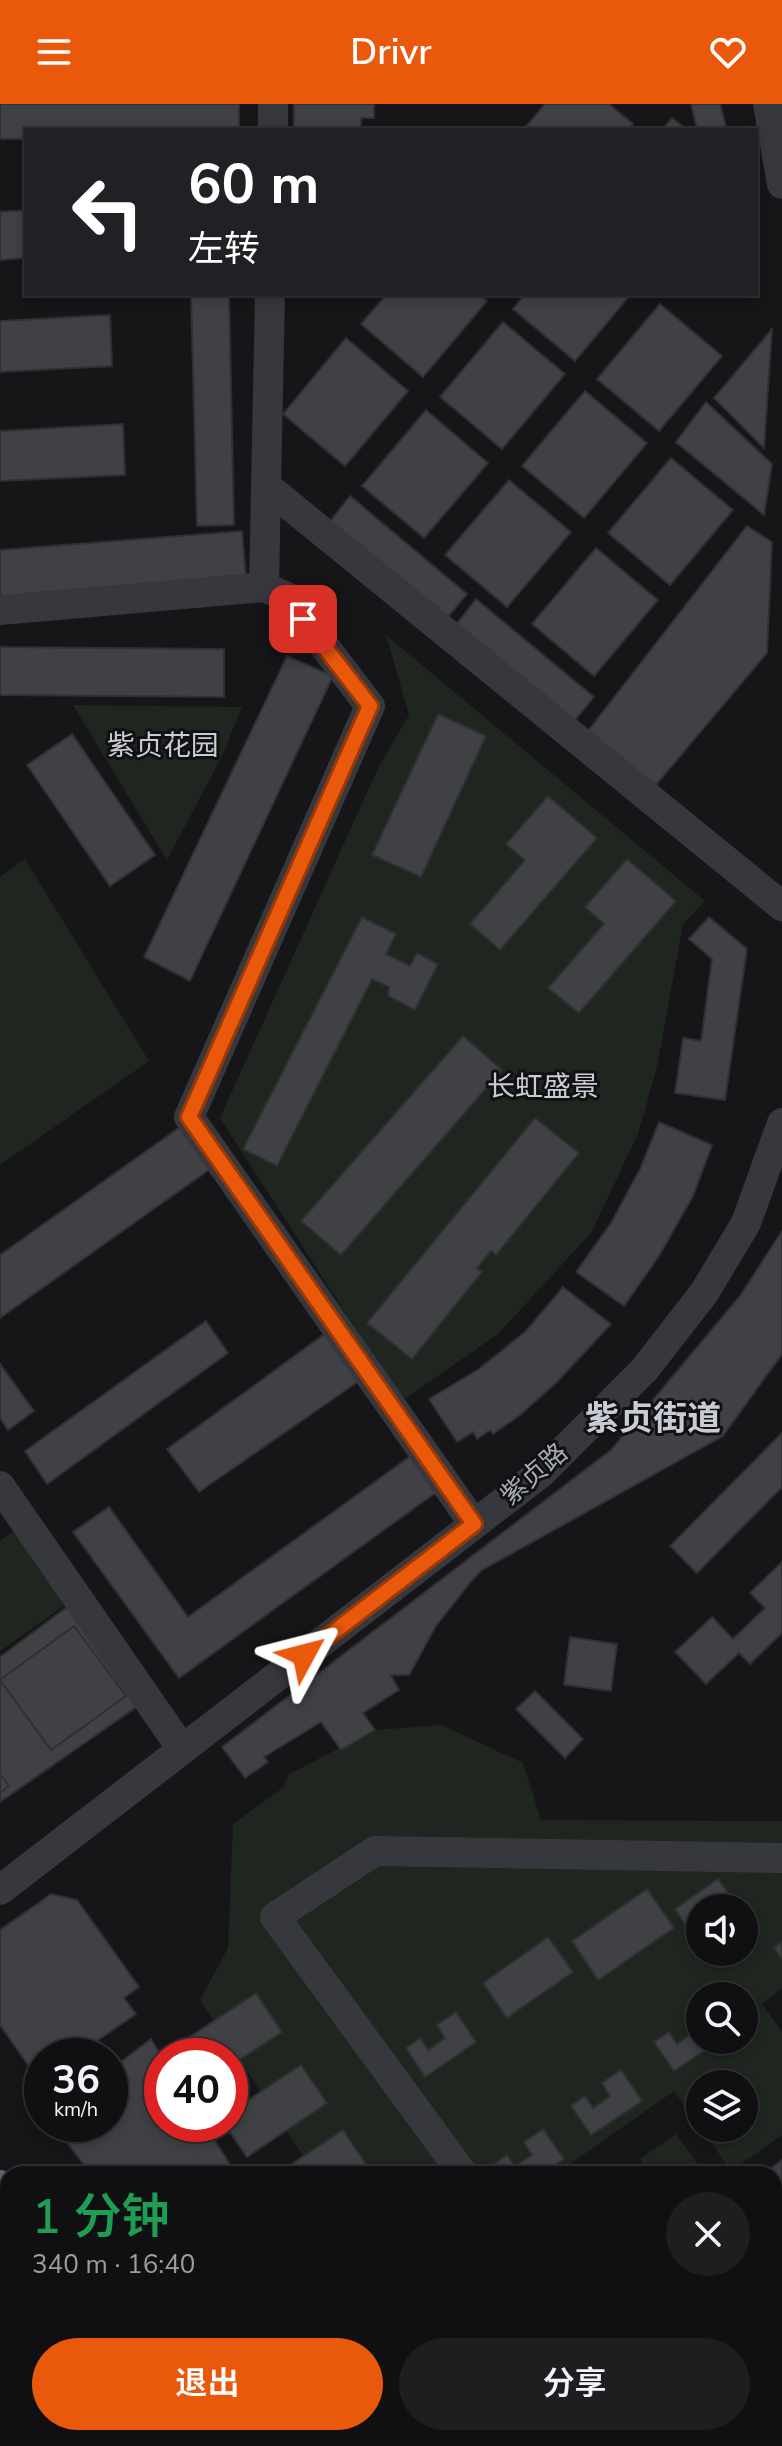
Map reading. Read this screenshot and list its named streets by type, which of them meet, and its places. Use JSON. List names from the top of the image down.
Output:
{
  "streets": {
    "street": ["紫贞路"]
  },
  "districts": ["紫贞花园", "长虹盛景", "紫贞街道"],
  "page": {
    "header": "Drivr",
    "turn": ["60 m", "左转"],
    "speed": "36 km/h",
    "limit": "40",
    "heading": ["1 分钟", "340 m · 16:40"],
    "buttons": ["退出", "分享"]
  }
}
